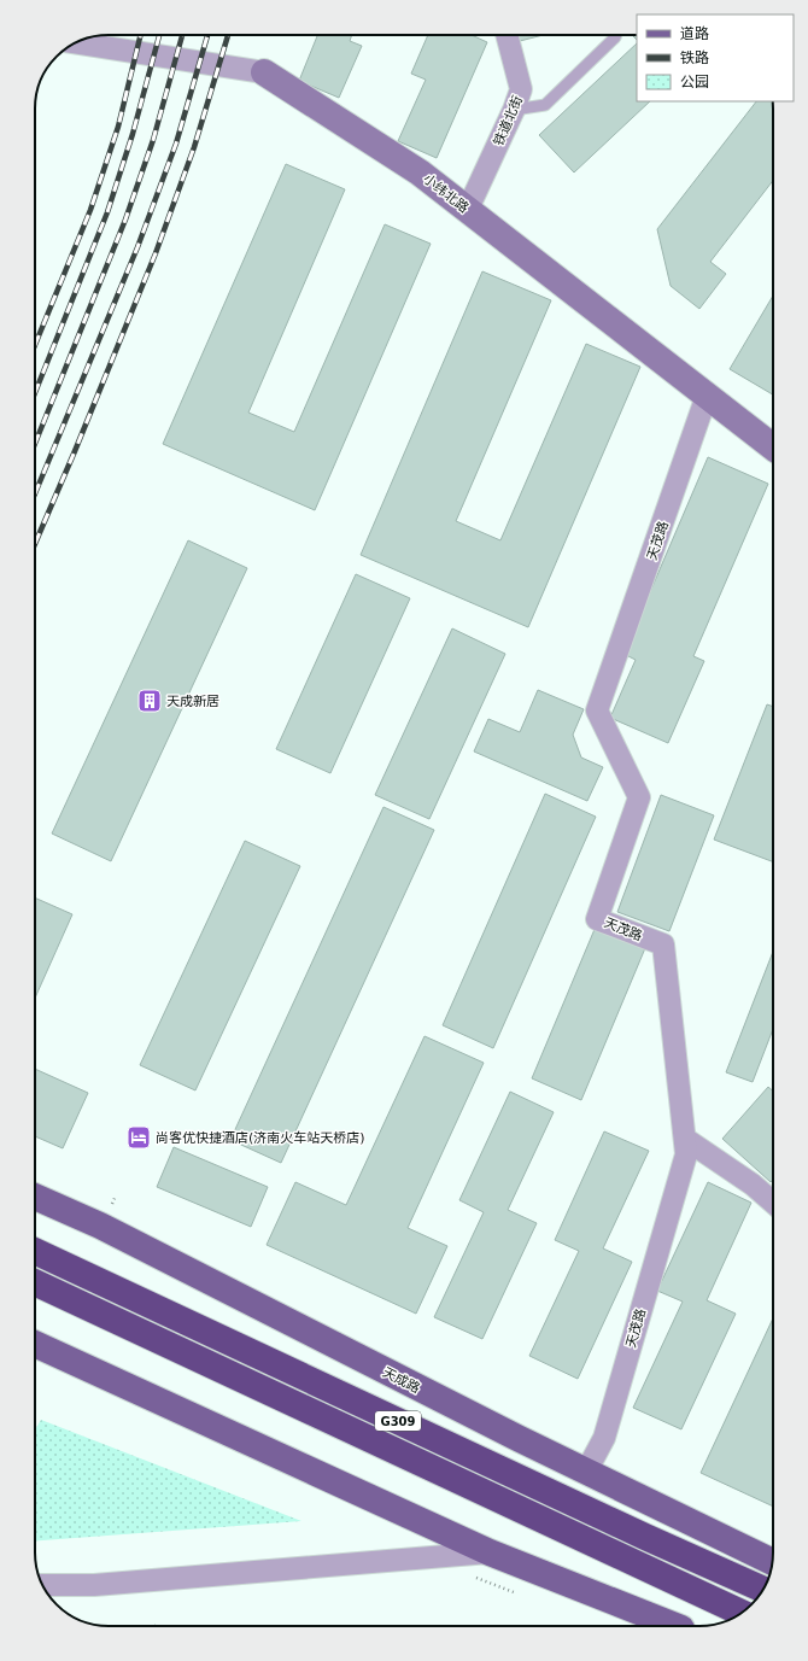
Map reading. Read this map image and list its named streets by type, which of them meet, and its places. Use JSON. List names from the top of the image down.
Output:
{
  "streets": {
    "highway": ["G309"],
    "main road": ["天成路"],
    "street": ["铁道北街", "小纬北路", "天茂路"]
  },
  "crossings": [
    ["铁道北街", "小纬北路"],
    ["小纬北路", "天茂路"],
    ["天茂路", "天成路"]
  ],
  "places": {
    "building": ["天成新居"],
    "hotel": ["尚客优快捷酒店(济南火车站天桥店)"]
  },
  "legend": ["道路", "铁路", "公园"]
}
